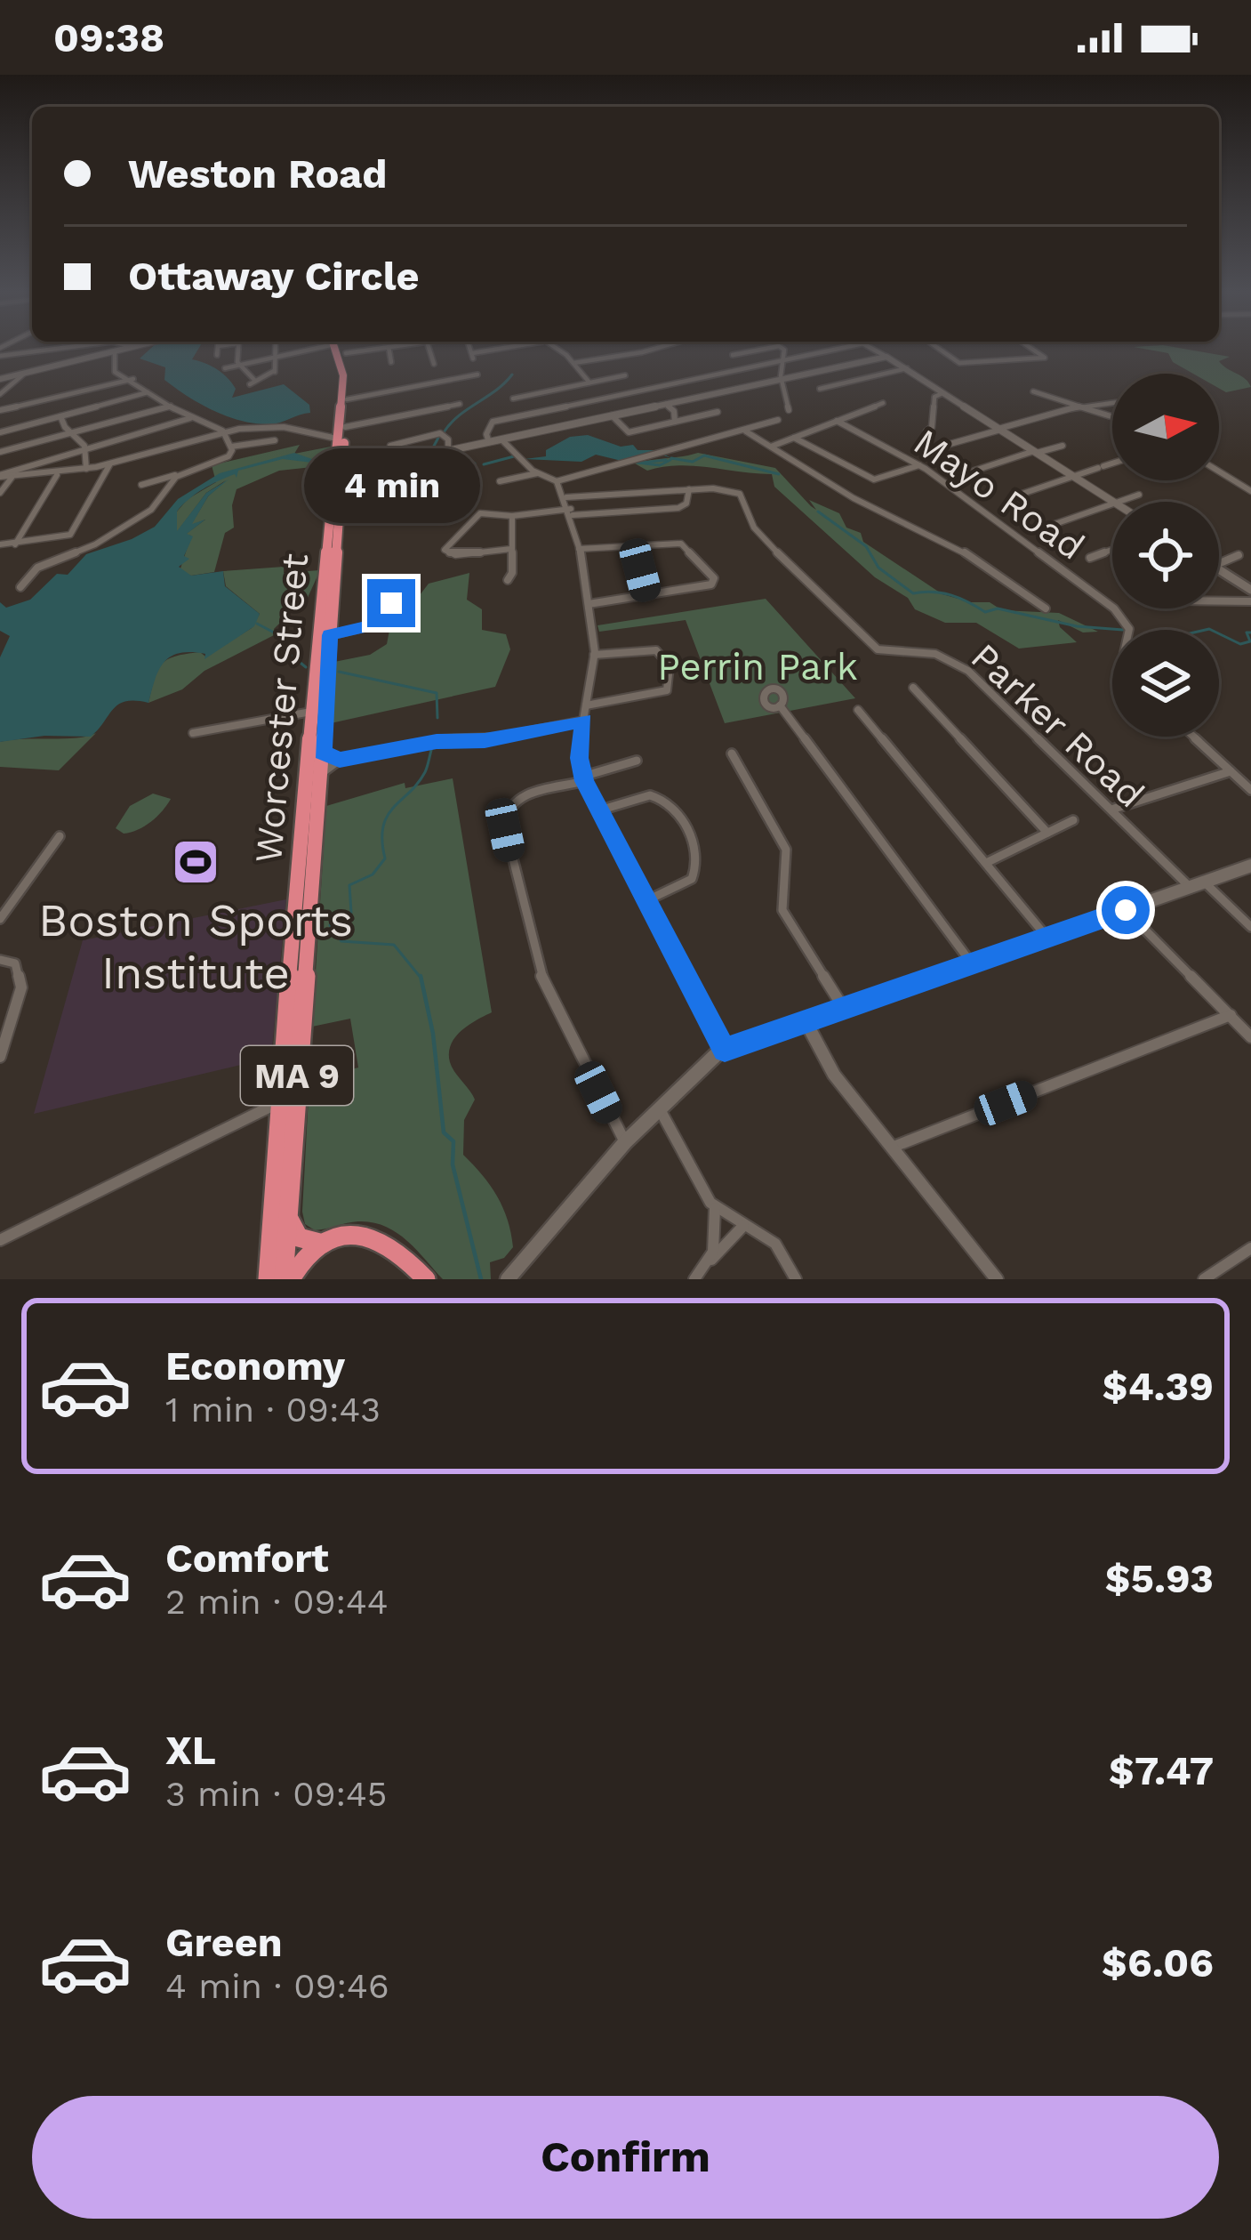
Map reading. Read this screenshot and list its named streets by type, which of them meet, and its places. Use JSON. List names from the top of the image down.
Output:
{
  "streets": {
    "highway": ["Worcester Street", "MA 9"],
    "street": ["Mayo Road", "Parker Road"]
  },
  "parks": ["Perrin Park"],
  "places": {
    "sports": ["Boston Sports Institute"]
  },
  "north": "right",
  "page": {
    "status": "09:38",
    "banner": ["Weston Road", "Ottaway Circle"],
    "bubble": "4 min",
    "list": [
      {
        "name": "Economy",
        "note": "1 min · 09:43",
        "value": "$4.39"
      },
      {
        "name": "Comfort",
        "note": "2 min · 09:44",
        "value": "$5.93"
      },
      {
        "name": "XL",
        "note": "3 min · 09:45",
        "value": "$7.47"
      },
      {
        "name": "Green",
        "note": "4 min · 09:46",
        "value": "$6.06"
      }
    ],
    "buttons": "Confirm"
  }
}
